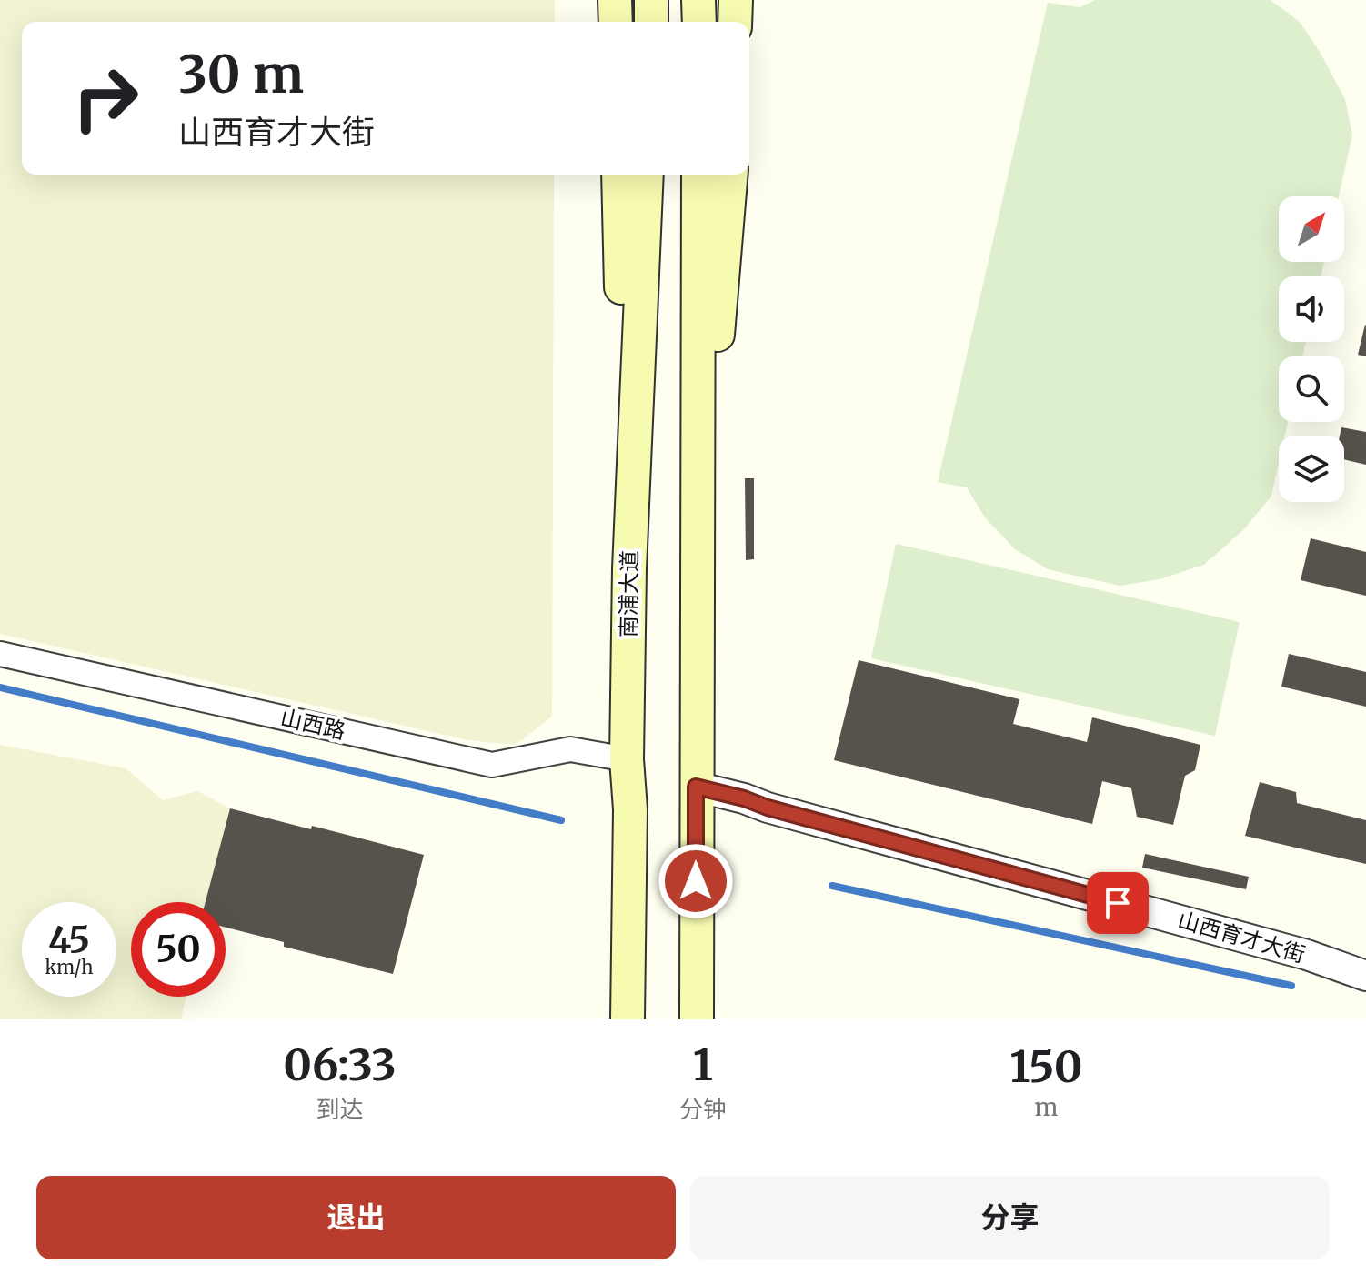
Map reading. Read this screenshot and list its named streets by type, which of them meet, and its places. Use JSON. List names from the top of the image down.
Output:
{
  "streets": {
    "main road": ["南浦大道"],
    "street": ["山西路", "山西育才大街"]
  },
  "crossings": [
    ["南浦大道", "山西路"]
  ],
  "north": "top right",
  "page": {
    "turn": ["30 m", "山西育才大街"],
    "speed": "45 km/h",
    "limit": "50",
    "eta": [
      "06:33",
      "到达",
      "1",
      "分钟",
      "150",
      "m"
    ],
    "buttons": ["退出", "分享"]
  }
}
